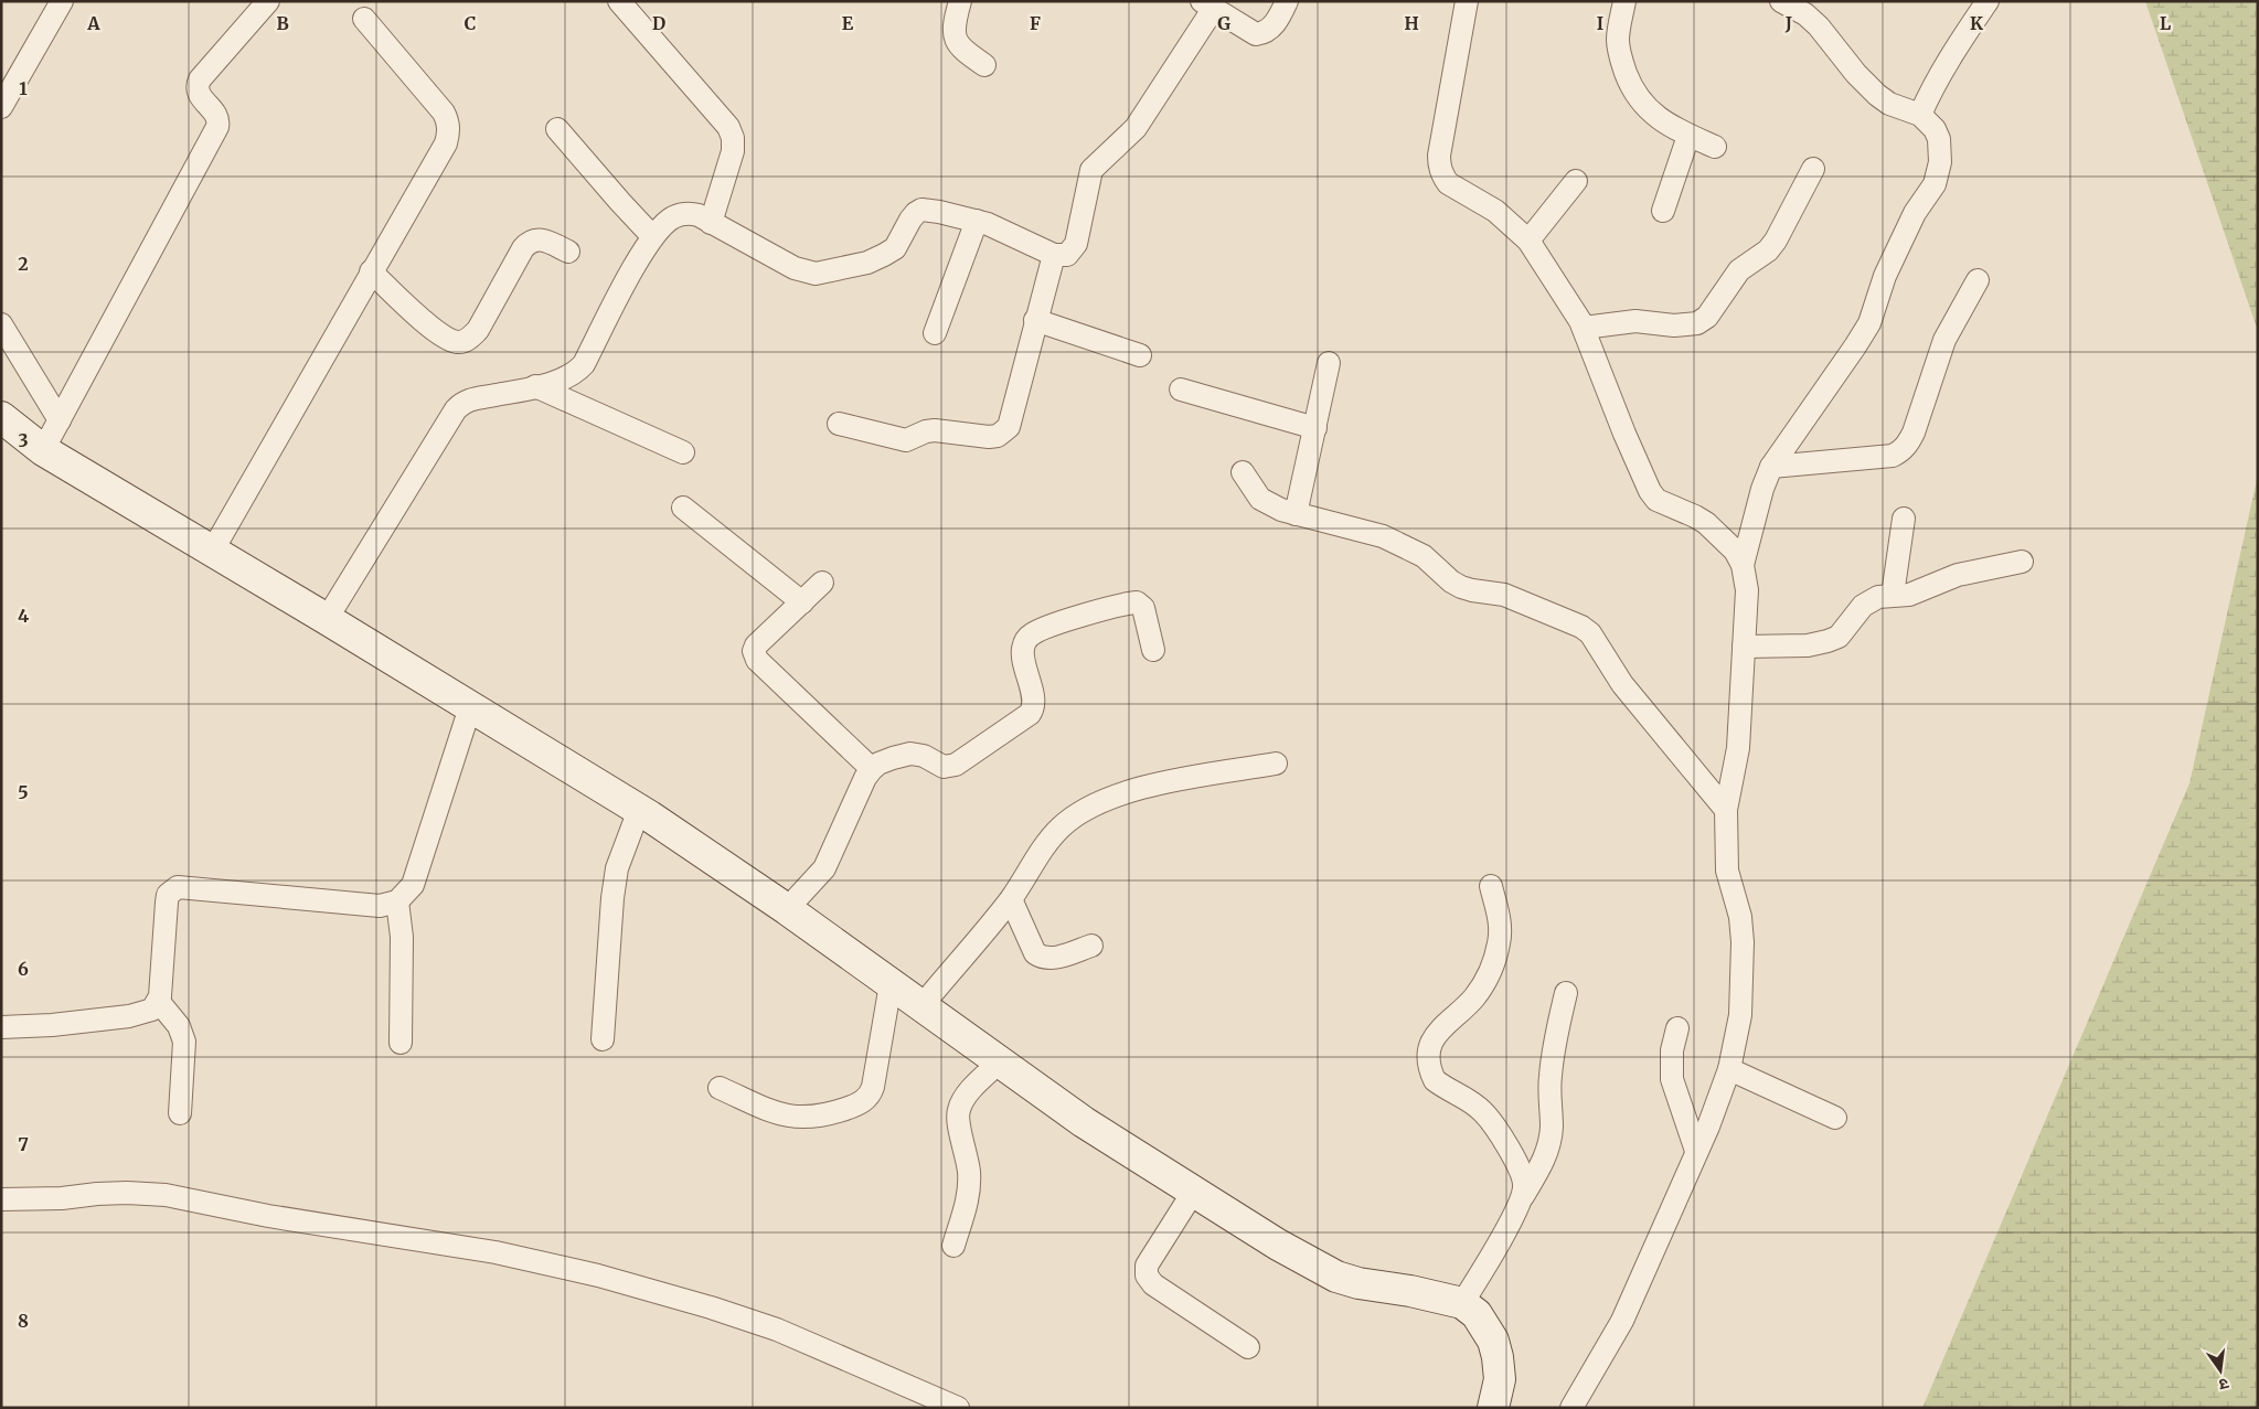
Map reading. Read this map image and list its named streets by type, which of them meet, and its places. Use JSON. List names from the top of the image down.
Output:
{
  "north": "bottom",
  "grid": {
    "columns": [
      "A",
      "B",
      "C",
      "D",
      "E",
      "F",
      "G",
      "H",
      "I",
      "J",
      "K",
      "L"
    ],
    "rows": [
      "1",
      "2",
      "3",
      "4",
      "5",
      "6",
      "7",
      "8"
    ]
  }
}
